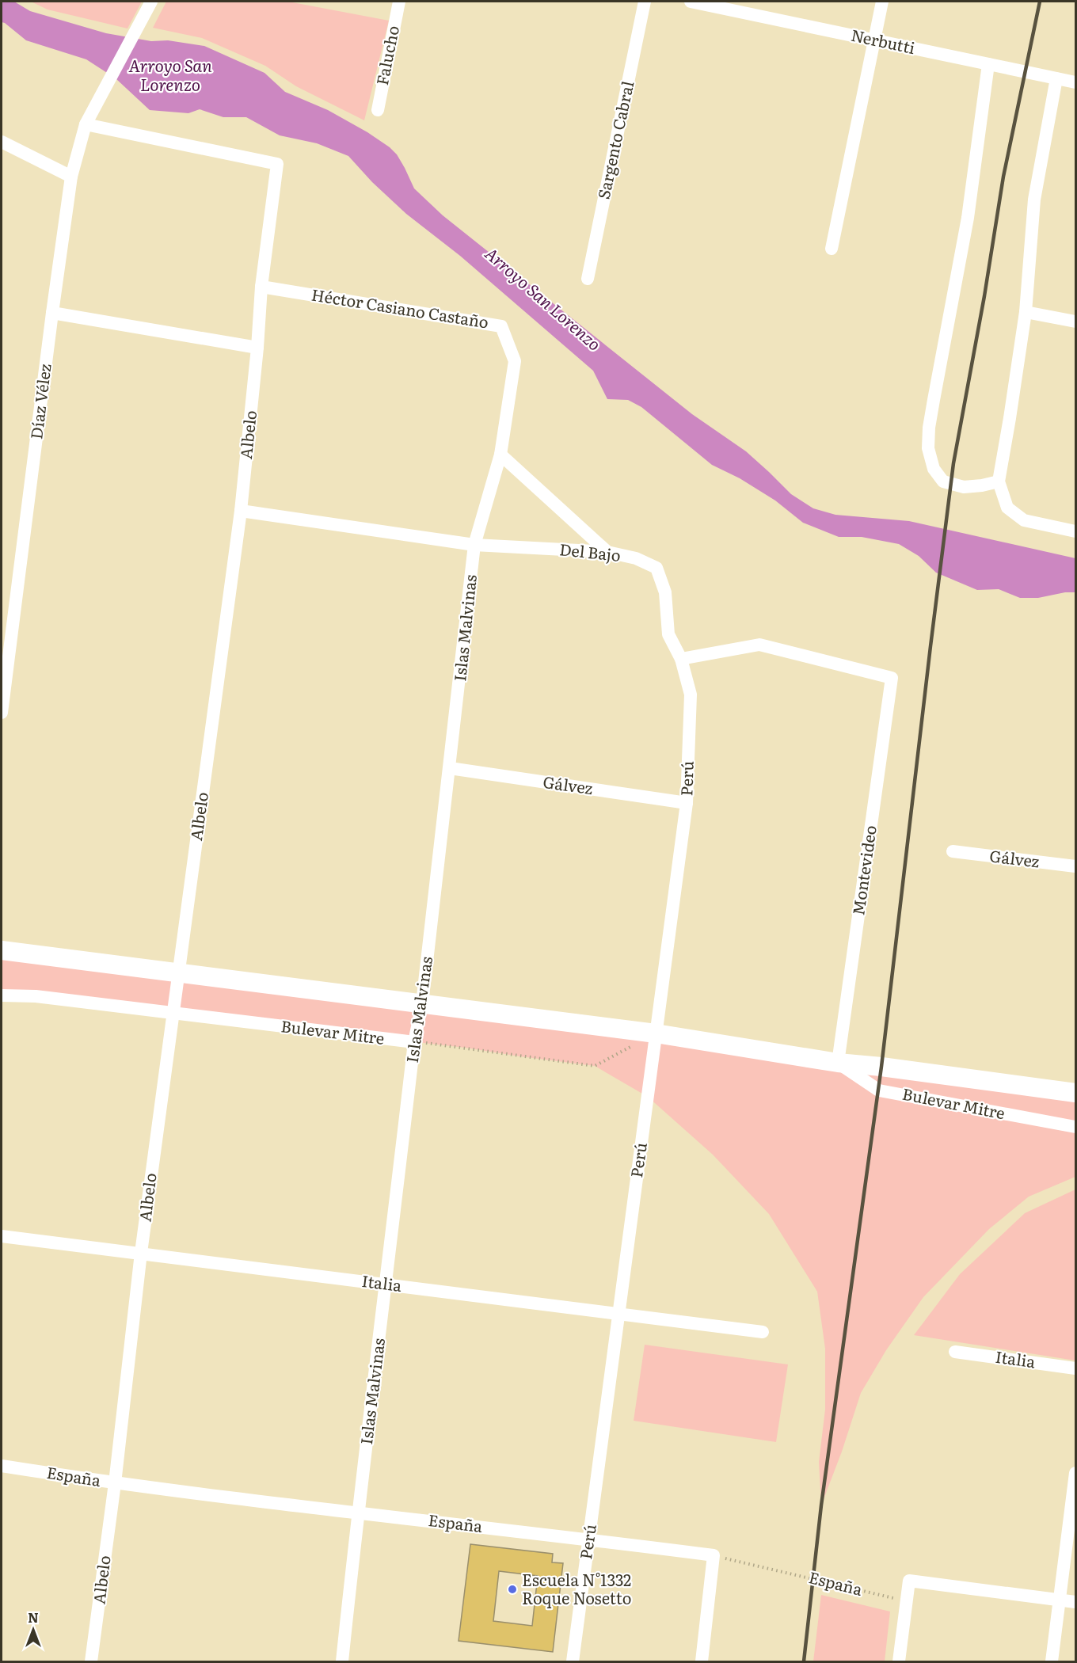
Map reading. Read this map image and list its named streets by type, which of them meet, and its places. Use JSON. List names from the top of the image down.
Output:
{
  "streets": {
    "street": [
      "Nerbutti",
      "Falucho",
      "Sargento Cabral",
      "Héctor Casiano Castaño",
      "Díaz Vélez",
      "Albelo",
      "Del Bajo",
      "Islas Malvinas",
      "Perú",
      "Gálvez",
      "Montevideo",
      "Bulevar Mitre",
      "Italia",
      "España"
    ]
  },
  "crossings": [
    ["Héctor Casiano Castaño", "Albelo"],
    ["Héctor Casiano Castaño", "Islas Malvinas"],
    ["Díaz Vélez", "Albelo"],
    ["Albelo", "Del Bajo"],
    ["Albelo", "Bulevar Mitre"],
    ["Albelo", "Italia"],
    ["Albelo", "España"],
    ["Del Bajo", "Islas Malvinas"],
    ["Del Bajo", "Perú"],
    ["Del Bajo", "Montevideo"],
    ["Islas Malvinas", "Gálvez"],
    ["Islas Malvinas", "Bulevar Mitre"],
    ["Islas Malvinas", "Italia"],
    ["Islas Malvinas", "España"],
    ["Perú", "Gálvez"],
    ["Perú", "Montevideo"],
    ["Perú", "Bulevar Mitre"],
    ["Perú", "Italia"],
    ["Perú", "España"],
    ["Montevideo", "Bulevar Mitre"]
  ],
  "water": ["Arroyo San Lorenzo"],
  "places": ["Escuela N°1332 Roque Nosetto"],
  "north": "top"
}
